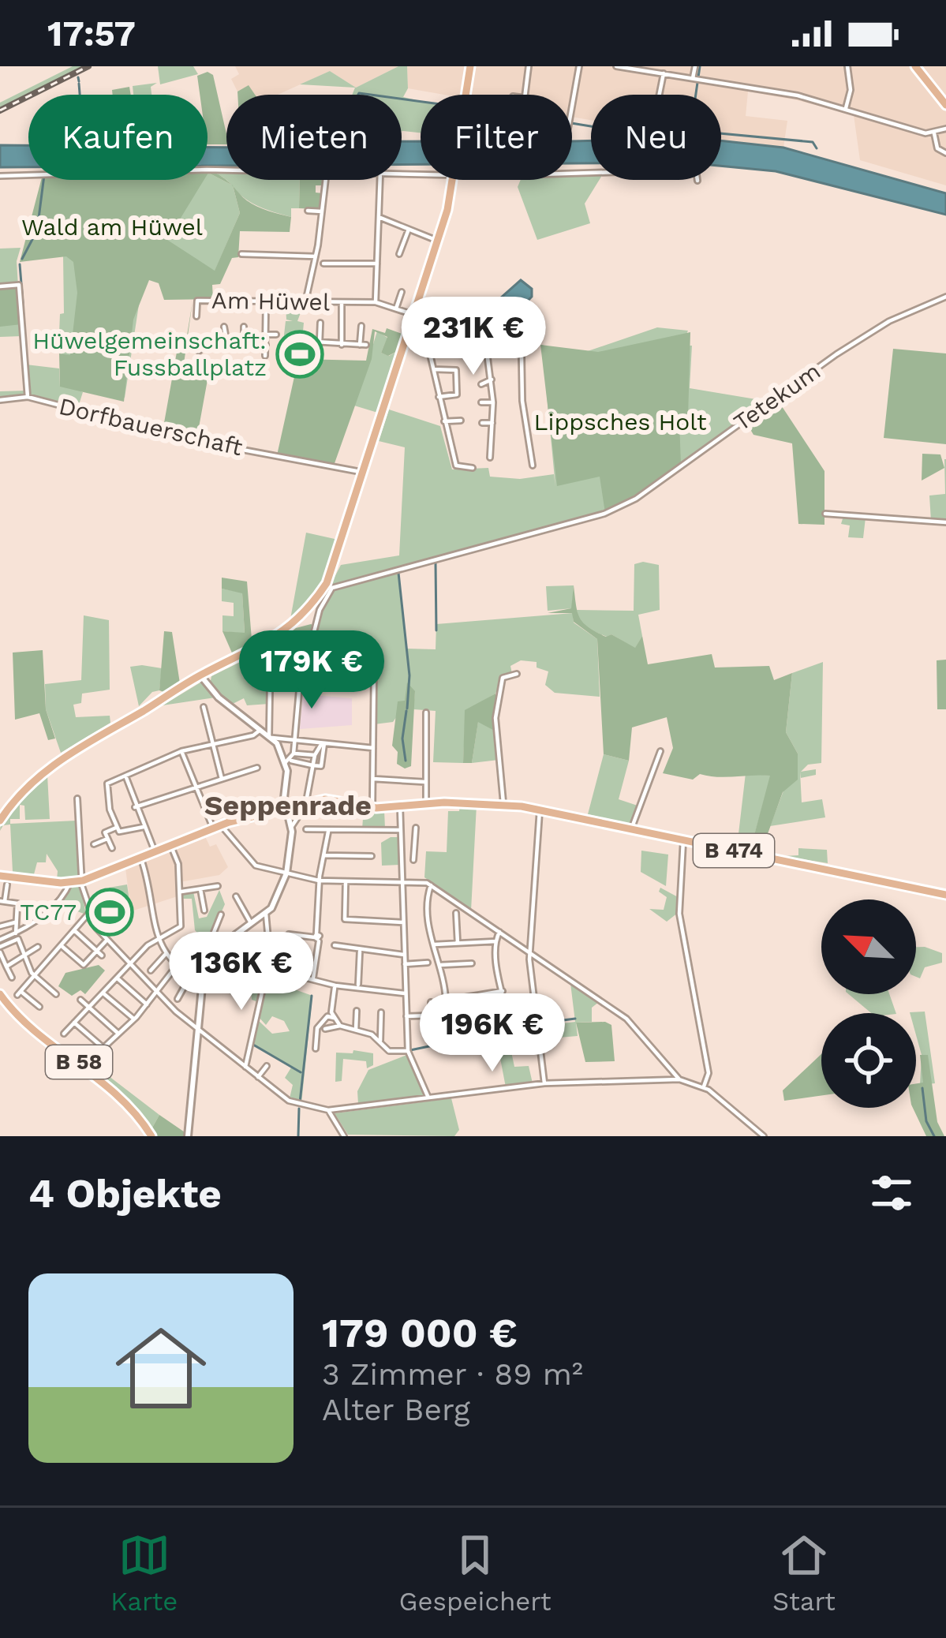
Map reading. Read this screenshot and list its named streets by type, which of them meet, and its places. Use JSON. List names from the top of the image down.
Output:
{
  "streets": {
    "main road": ["B 474", "B 58"],
    "street": ["Am Hüwel", "Tetekum", "Dorfbauerschaft"]
  },
  "districts": ["Seppenrade"],
  "parks": ["Wald am Hüwel", "Lippsches Holt"],
  "places": {
    "sports": ["Hüwelgemeinschaft: Fussballplatz", "TC77"]
  },
  "north": "top left",
  "page": {
    "status": "17:57",
    "chip": [
      "Kaufen",
      "Mieten",
      "Filter",
      "Neu"
    ],
    "price": [
      "231K €",
      "179K €",
      "136K €",
      "196K €"
    ],
    "heading": "4 Objekte",
    "list": [
      {
        "name": "179 000 €",
        "note": "3 Zimmer · 89 m² · Alter Berg"
      }
    ],
    "tabs": ["Karte", "Gespeichert", "Start"]
  }
}
